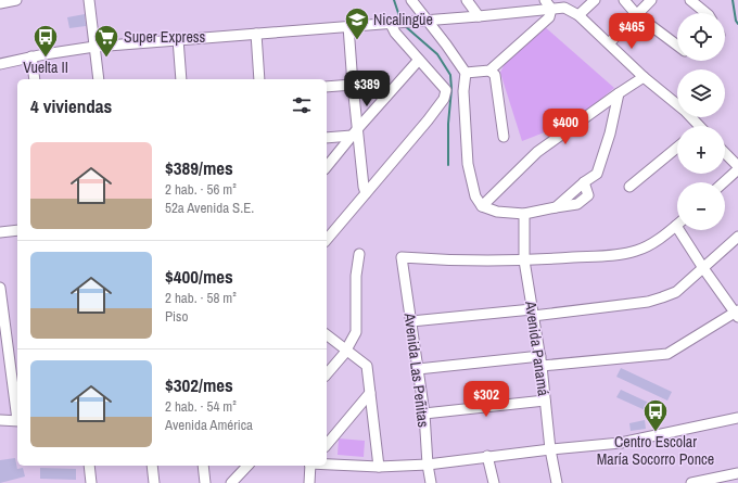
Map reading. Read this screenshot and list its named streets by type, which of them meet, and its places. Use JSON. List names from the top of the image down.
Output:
{
  "streets": {
    "street": ["Avenida Panamá", "Avenida Las Peñitas"]
  },
  "crossings": [
    ["Avenida Panamá", "Avenida Las Peñitas"]
  ],
  "places": {
    "school or university": ["Nicalingüe"],
    "bus stop": ["Vuelta II", "Centro Escolar María Socorro Ponce"],
    "supermarket": ["Super Express"]
  },
  "page": {
    "map_buttons": ["+", "−"],
    "price": [
      "$465",
      "$389",
      "$400",
      "$302"
    ],
    "heading": "4 viviendas",
    "list": [
      {
        "name": "$389/mes",
        "note": "2 hab. · 56 m² · 52a Avenida S.E."
      },
      {
        "name": "$400/mes",
        "note": "2 hab. · 58 m² · Piso"
      },
      {
        "name": "$302/mes",
        "note": "2 hab. · 54 m² · Avenida América"
      }
    ]
  }
}
